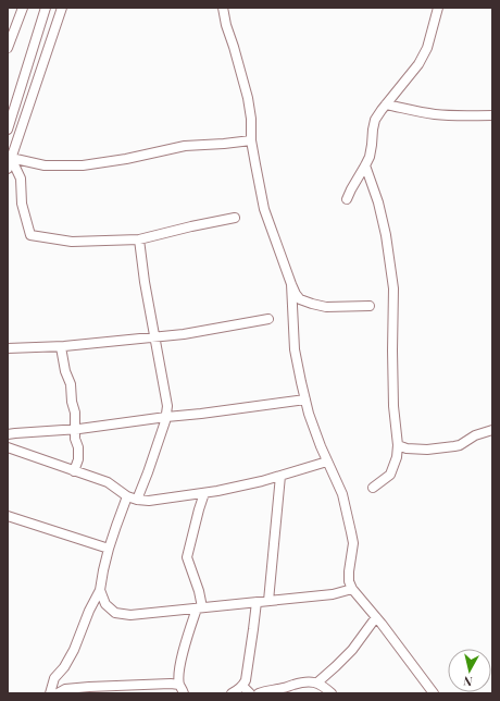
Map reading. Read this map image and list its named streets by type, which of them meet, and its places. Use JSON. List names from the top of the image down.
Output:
{
  "north": "bottom"
}
